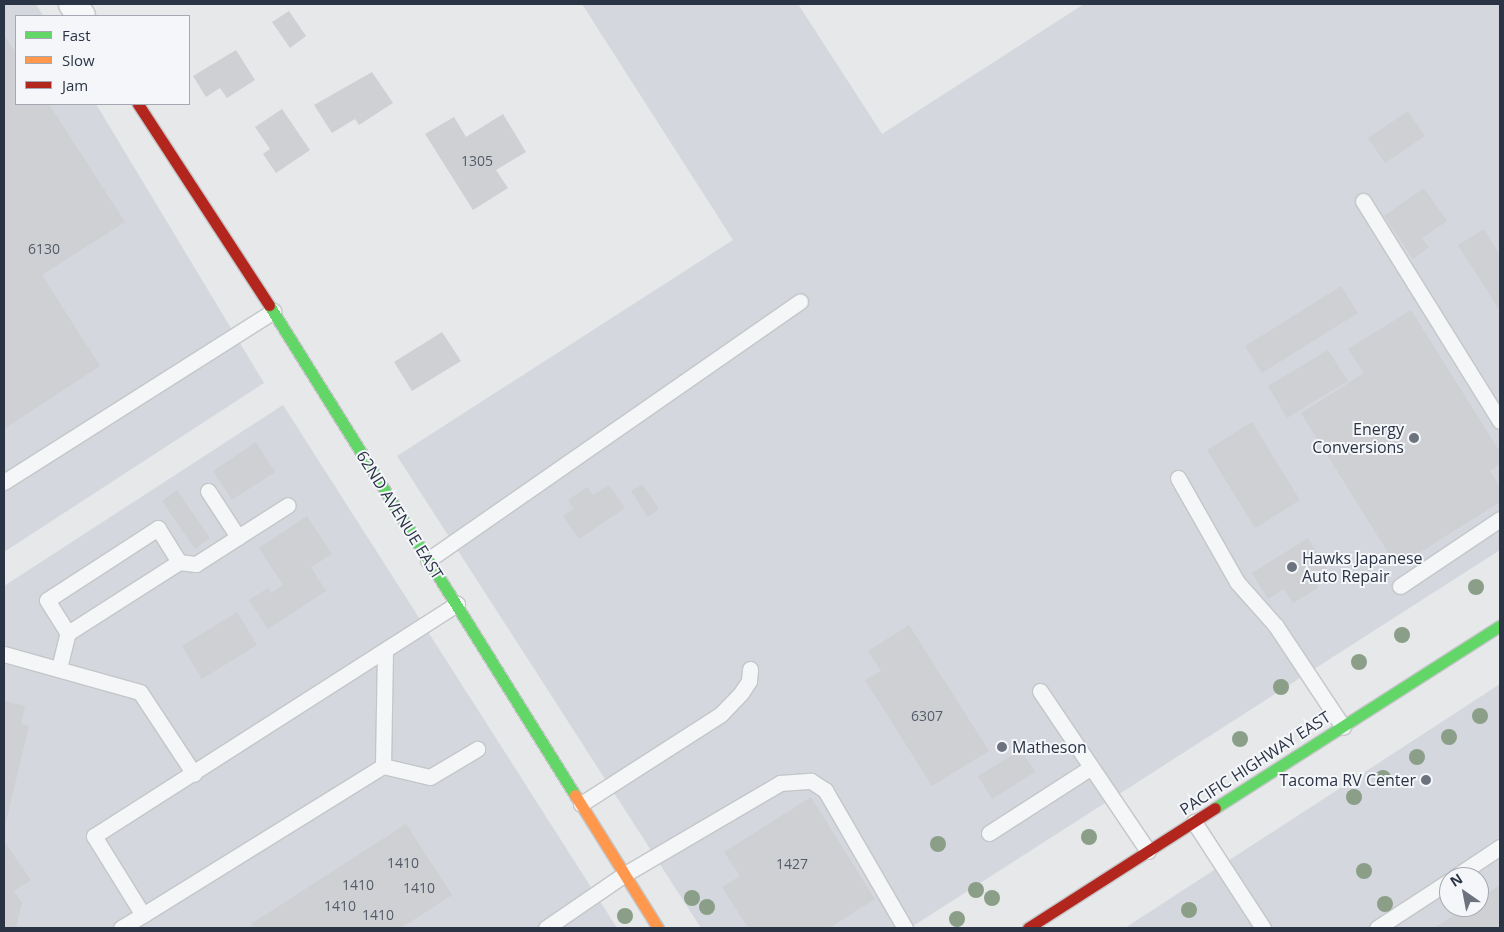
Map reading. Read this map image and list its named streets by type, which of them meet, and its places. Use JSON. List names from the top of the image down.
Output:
{
  "streets": {
    "street": ["62ND AVENUE EAST", "PACIFIC HIGHWAY EAST"]
  },
  "places": [
    "Energy Conversions",
    "Hawks Japanese Auto Repair",
    "Matheson",
    "Tacoma RV Center"
  ],
  "house_numbers": [
    "1305",
    "6130",
    "6307",
    "1410",
    "1427",
    "1410",
    "1410",
    "1410",
    "1410"
  ],
  "legend": ["Fast", "Slow", "Jam"],
  "north": "top left"
}
